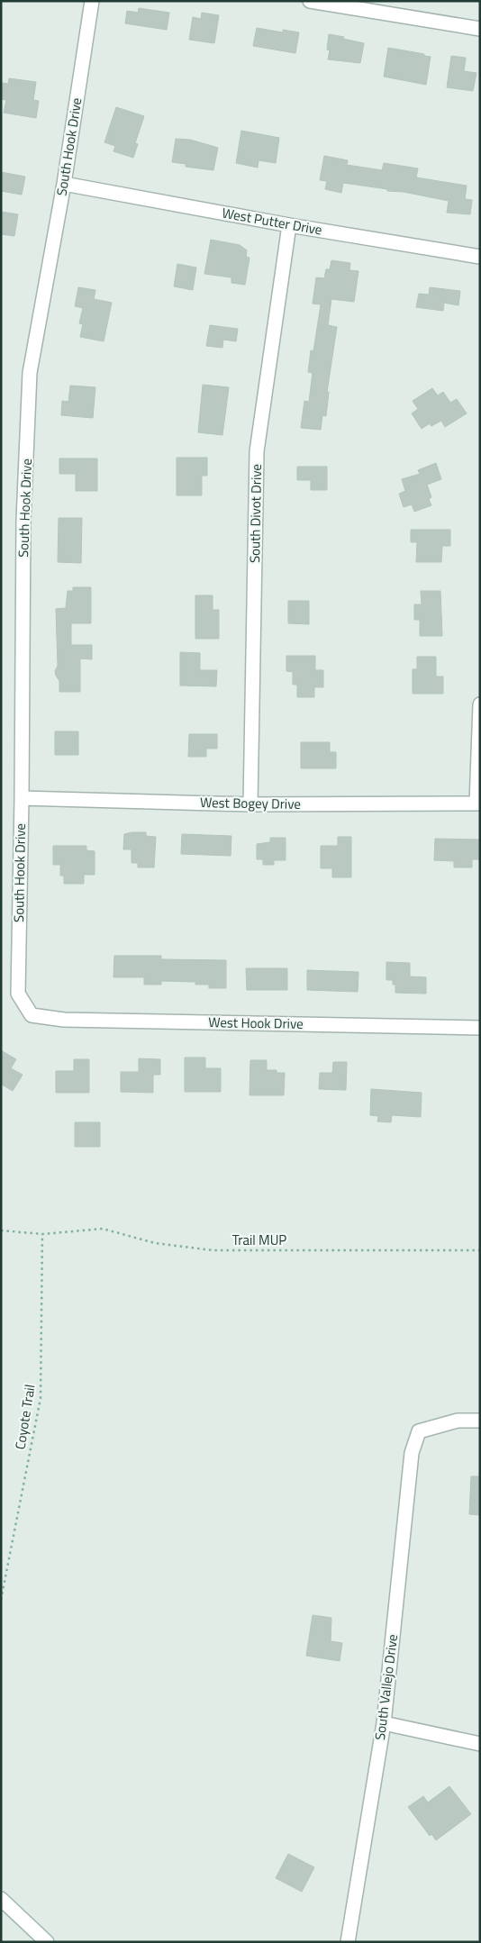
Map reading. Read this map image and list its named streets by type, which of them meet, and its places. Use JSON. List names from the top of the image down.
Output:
{
  "streets": {
    "street": [
      "South Hook Drive",
      "West Putter Drive",
      "South Divot Drive",
      "West Bogey Drive",
      "West Hook Drive",
      "South Vallejo Drive"
    ],
    "path": ["Trail MUP", "Coyote Trail"]
  },
  "crossings": [
    ["South Hook Drive", "West Putter Drive"],
    ["South Hook Drive", "West Bogey Drive"],
    ["South Hook Drive", "West Hook Drive"],
    ["West Putter Drive", "South Divot Drive"],
    ["South Divot Drive", "West Bogey Drive"],
    ["Trail MUP", "Coyote Trail"]
  ]
}
